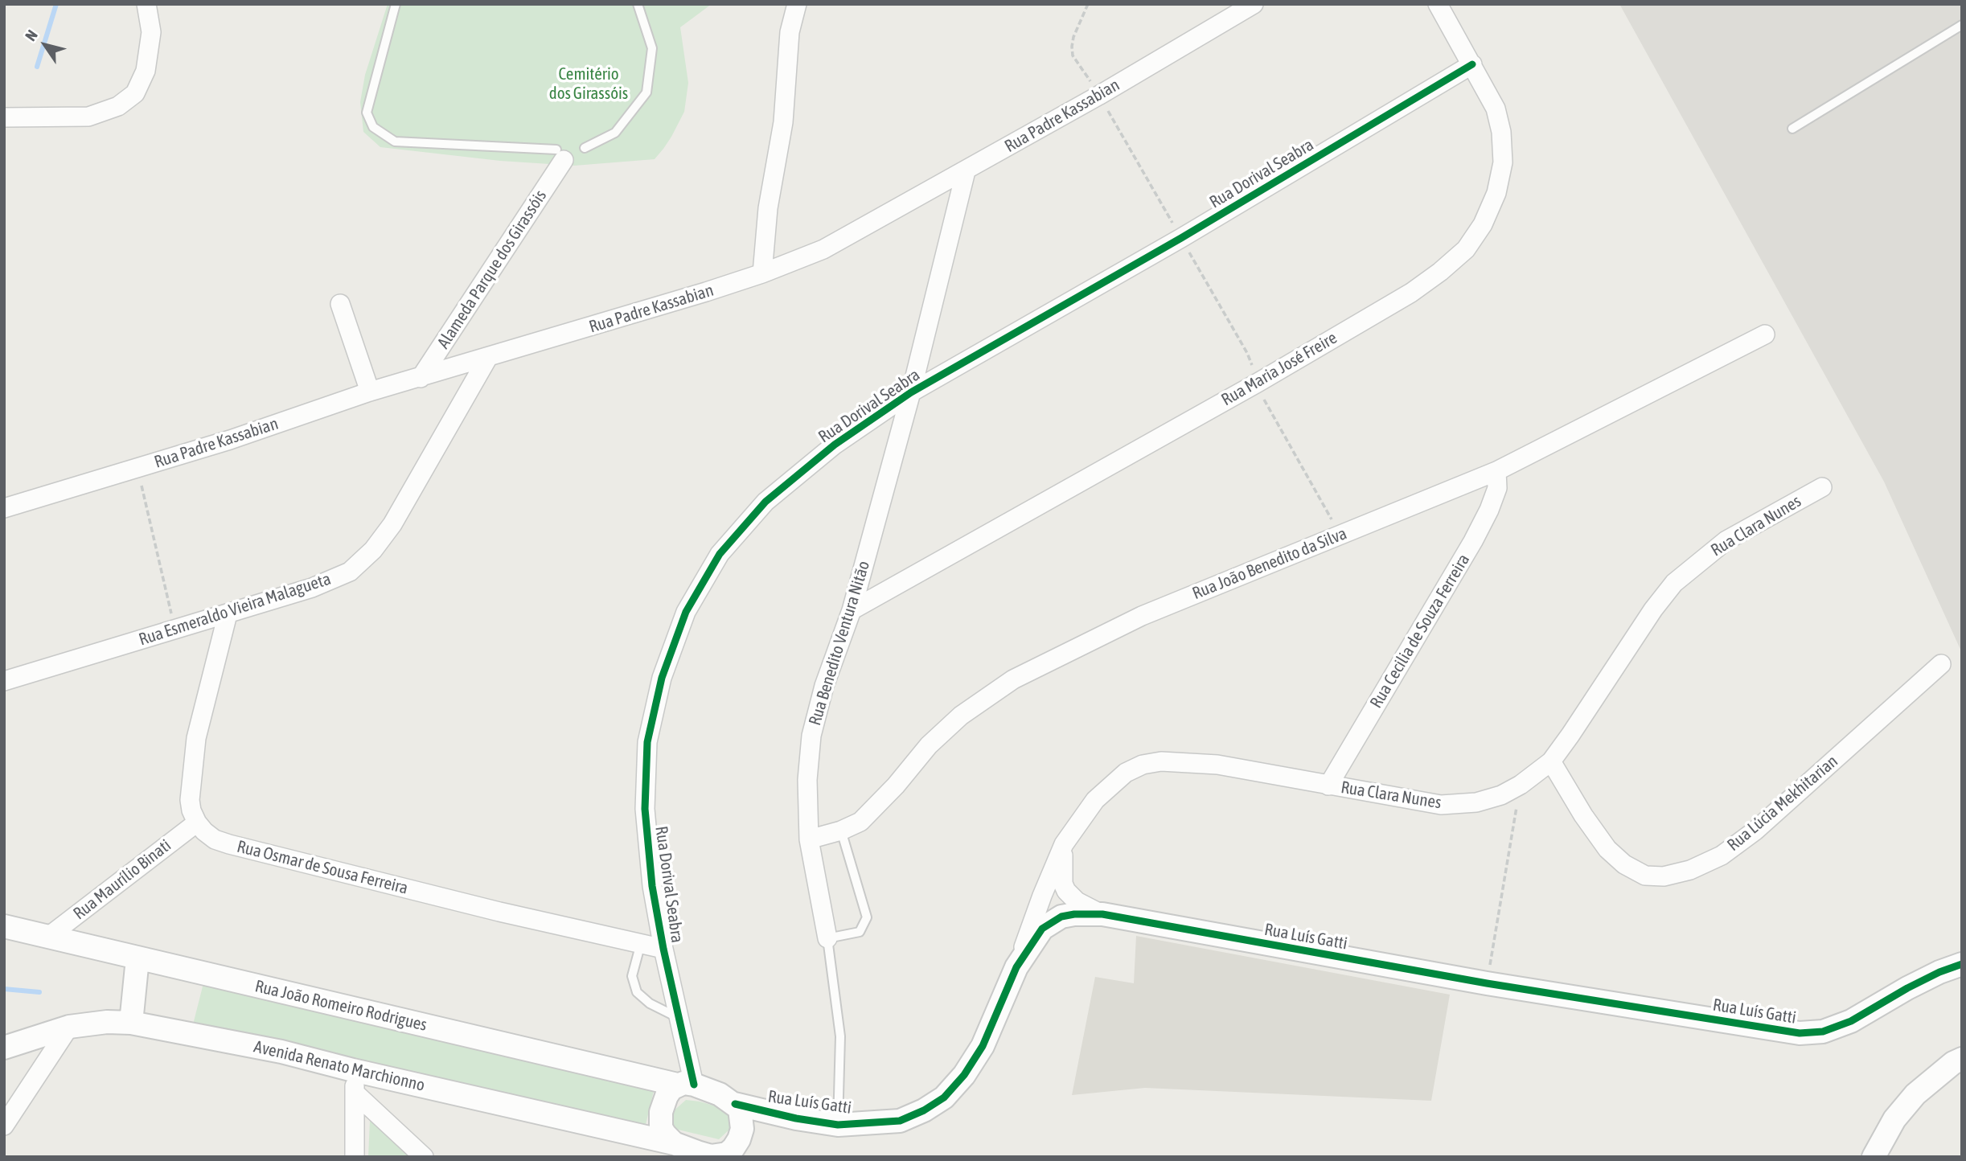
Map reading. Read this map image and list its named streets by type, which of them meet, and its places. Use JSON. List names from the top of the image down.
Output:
{
  "streets": {
    "street": [
      "Rua Padre Kassabian",
      "Rua Dorival Seabra",
      "Alameda Parque dos Girassóis",
      "Rua Maria José Freire",
      "Rua Clara Nunes",
      "Rua João Benedito da Silva",
      "Rua Esmeraldo Vieira Malagueta",
      "Rua Cecilia de Souza Ferreira",
      "Rua Benedito Ventura Nitão",
      "Rua Lúcia Mekhitarian",
      "Rua Osmar de Sousa Ferreira",
      "Rua Maurílio Binati",
      "Rua Luís Gatti",
      "Rua João Romeiro Rodrigues",
      "Avenida Renato Marchionno"
    ]
  },
  "crossings": [
    ["Rua Padre Kassabian", "Alameda Parque dos Girassóis"],
    ["Rua Padre Kassabian", "Rua Esmeraldo Vieira Malagueta"],
    ["Rua Padre Kassabian", "Rua Benedito Ventura Nitão"],
    ["Rua Dorival Seabra", "Rua Maria José Freire"],
    ["Rua Dorival Seabra", "Rua Benedito Ventura Nitão"],
    ["Rua Dorival Seabra", "Rua Osmar de Sousa Ferreira"],
    ["Rua Dorival Seabra", "Rua Luís Gatti"],
    ["Rua Dorival Seabra", "Rua João Romeiro Rodrigues"],
    ["Rua Dorival Seabra", "Avenida Renato Marchionno"],
    ["Rua Maria José Freire", "Rua Benedito Ventura Nitão"],
    ["Rua Clara Nunes", "Rua Cecilia de Souza Ferreira"],
    ["Rua Clara Nunes", "Rua Lúcia Mekhitarian"],
    ["Rua Clara Nunes", "Rua Luís Gatti"],
    ["Rua João Benedito da Silva", "Rua Cecilia de Souza Ferreira"],
    ["Rua João Benedito da Silva", "Rua Benedito Ventura Nitão"],
    ["Rua Benedito Ventura Nitão", "Rua Luís Gatti"],
    ["Rua Osmar de Sousa Ferreira", "Rua Maurílio Binati"],
    ["Rua Maurílio Binati", "Rua João Romeiro Rodrigues"],
    ["Rua Luís Gatti", "Rua João Romeiro Rodrigues"],
    ["Rua Luís Gatti", "Avenida Renato Marchionno"],
    ["Rua João Romeiro Rodrigues", "Avenida Renato Marchionno"]
  ],
  "parks": ["Cemitério dos Girassóis"],
  "north": "top left"
}
